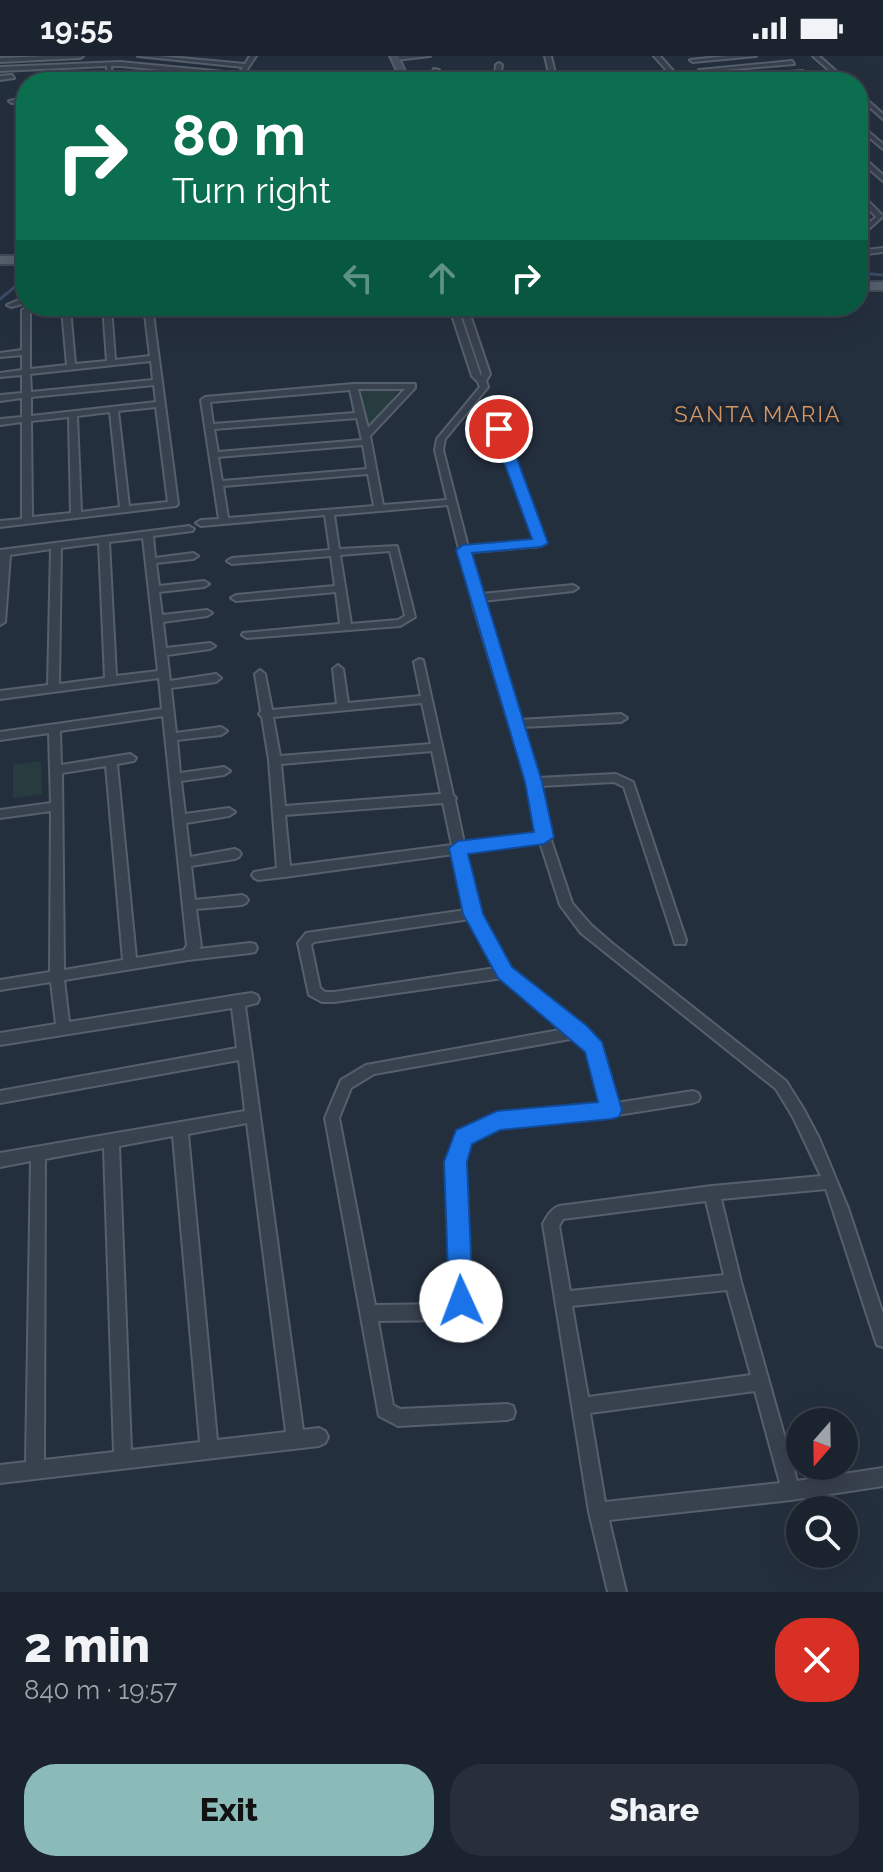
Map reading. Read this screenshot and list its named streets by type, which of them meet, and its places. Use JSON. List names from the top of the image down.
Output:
{
  "districts": ["SANTA MARIA"],
  "north": "bottom",
  "page": {
    "status": "19:55",
    "turn": ["80 m", "Turn right"],
    "heading": ["2 min", "840 m · 19:57"],
    "buttons": ["Exit", "Share"]
  }
}
